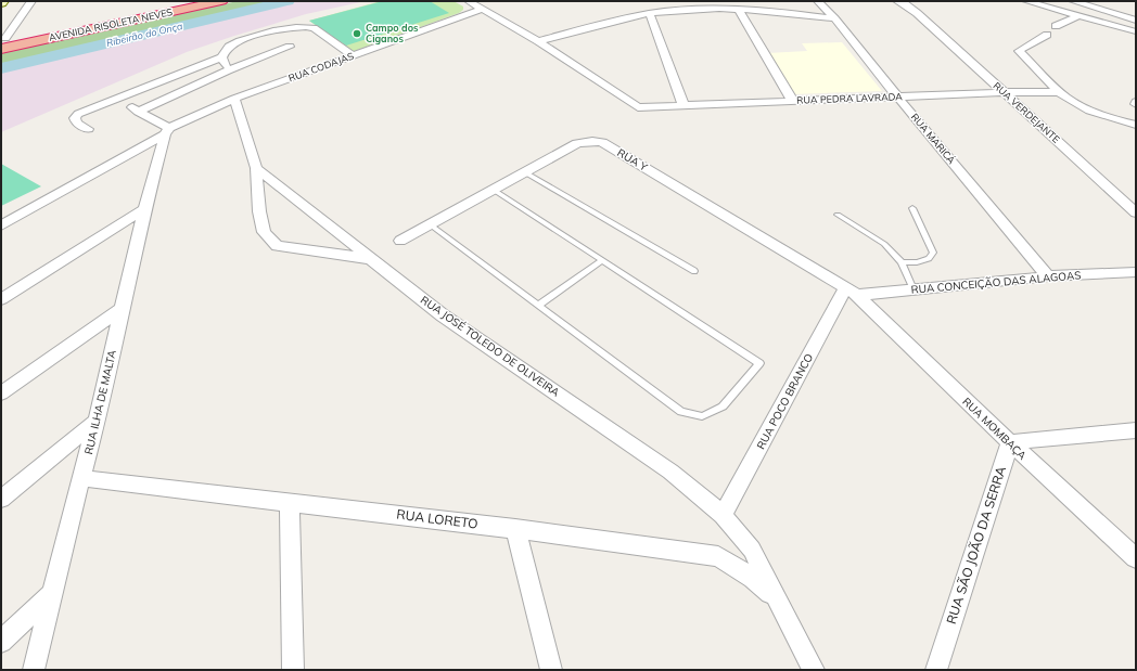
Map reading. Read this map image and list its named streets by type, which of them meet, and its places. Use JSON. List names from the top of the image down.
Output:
{
  "streets": {
    "highway": ["AVENIDA RISOLETA NEVES"],
    "street": [
      "RUA CODAJAS",
      "RUA PEDRA LAVRADA",
      "RUA VERDEJANTE",
      "RUA MARICÁ",
      "RUA Y",
      "RUA CONCEIÇÃO DAS ALAGOAS",
      "RUA JOSÉ TOLEDO DE OLIVEIRA",
      "RUA POCO BRANCO",
      "RUA ILHA DE MALTA",
      "RUA MOMBAÇA",
      "RUA LORETO",
      "RUA SÃO JOÃO DA SERRA"
    ]
  },
  "crossings": [
    ["RUA CODAJAS", "RUA ILHA DE MALTA"],
    ["RUA PEDRA LAVRADA", "RUA VERDEJANTE"],
    ["RUA PEDRA LAVRADA", "RUA MARICÁ"],
    ["RUA MARICÁ", "RUA CONCEIÇÃO DAS ALAGOAS"],
    ["RUA Y", "RUA CONCEIÇÃO DAS ALAGOAS"],
    ["RUA Y", "RUA POCO BRANCO"],
    ["RUA Y", "RUA MOMBAÇA"],
    ["RUA CONCEIÇÃO DAS ALAGOAS", "RUA POCO BRANCO"],
    ["RUA CONCEIÇÃO DAS ALAGOAS", "RUA MOMBAÇA"],
    ["RUA JOSÉ TOLEDO DE OLIVEIRA", "RUA POCO BRANCO"],
    ["RUA POCO BRANCO", "RUA MOMBAÇA"],
    ["RUA ILHA DE MALTA", "RUA LORETO"],
    ["RUA MOMBAÇA", "RUA SÃO JOÃO DA SERRA"]
  ],
  "water": ["Ribeirão do Onça"],
  "places": ["Campo dos Ciganos"]
}
